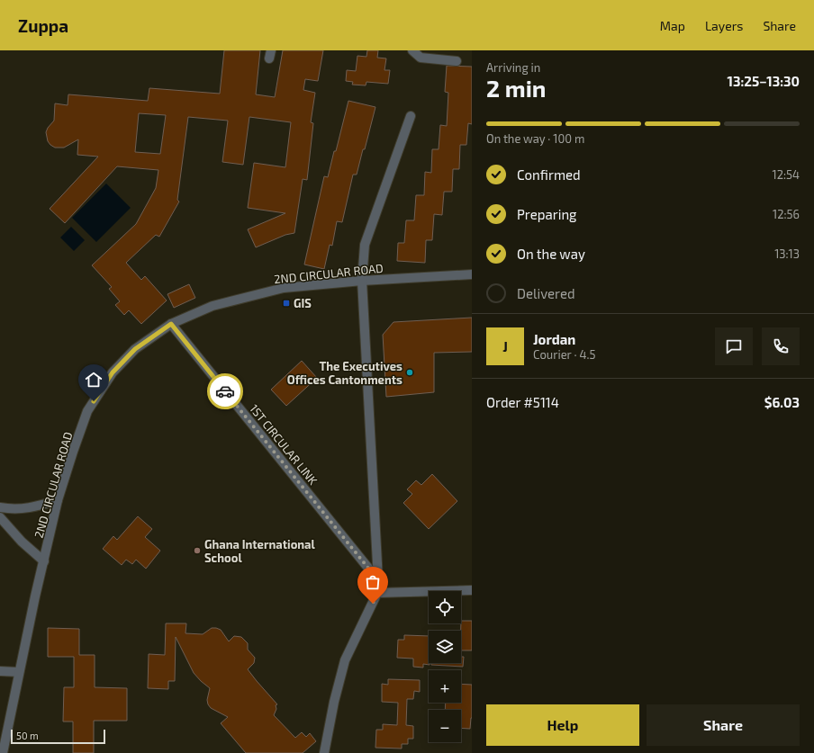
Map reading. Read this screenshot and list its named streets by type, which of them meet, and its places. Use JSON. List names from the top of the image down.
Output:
{
  "streets": {
    "street": ["2ND CIRCULAR ROAD", "1ST CIRCULAR LINK"]
  },
  "crossings": [
    ["2ND CIRCULAR ROAD", "1ST CIRCULAR LINK"]
  ],
  "places": {
    "transit": ["GIS"],
    "other": ["The Executives Offices Cantonments", "Ghana International School"]
  },
  "scale_bar": "50 m",
  "page": {
    "header": "Zuppa",
    "nav": ["Map", "Layers", "Share"],
    "heading": ["2 min", "Arriving in", "13:25–13:30"],
    "panel": [
      "Jordan",
      "Courier · 4.5",
      "Order #5114",
      "$6.03"
    ],
    "bar": "On the way · 100 m",
    "list": [
      ["Confirmed", "12:54"],
      ["Preparing", "12:56"],
      ["On the way", "13:13"],
      "Delivered"
    ],
    "round": "J",
    "map_buttons": ["+", "−"],
    "buttons": ["Help", "Share"],
    "scale": "50 m"
  }
}
